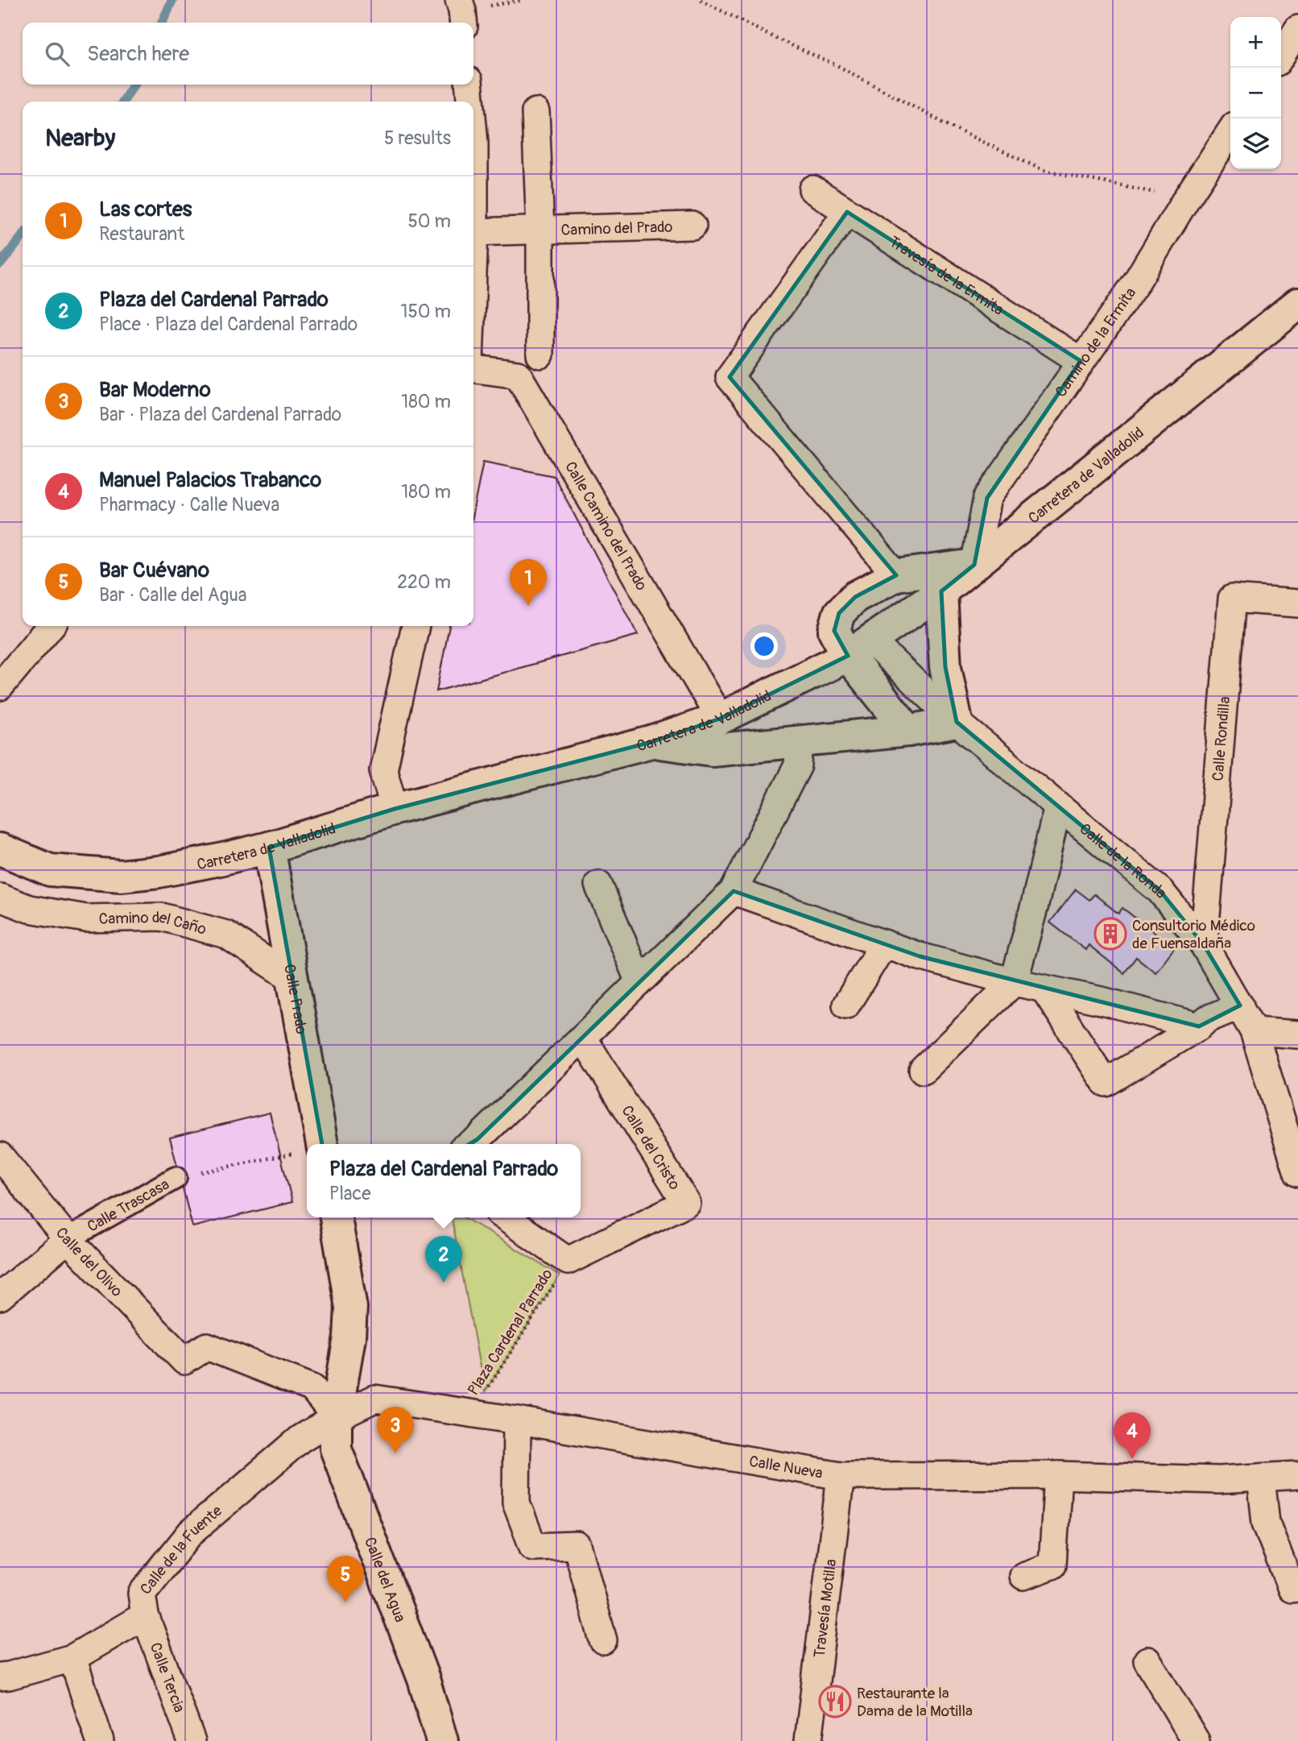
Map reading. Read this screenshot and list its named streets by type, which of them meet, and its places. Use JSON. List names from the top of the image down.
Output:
{
  "streets": {
    "street": [
      "Camino del Prado",
      "Travesía de la Ermita",
      "Camino de la Ermita",
      "Carretera de Valladolid",
      "Calle Camino del Prado",
      "Calle Rondilla",
      "Calle de la Ronda",
      "Camino del Caño",
      "Calle Prado",
      "Calle del Cristo",
      "Calle Trascasa",
      "Calle del Olivo",
      "Calle Nueva",
      "Calle de la Fuente",
      "Calle del Agua",
      "Travesía Motilla",
      "Calle Tercia"
    ],
    "path": ["Plaza Cardenal Parrado"]
  },
  "crossings": [
    ["Travesía de la Ermita", "Camino de la Ermita"],
    ["Camino de la Ermita", "Carretera de Valladolid"],
    ["Carretera de Valladolid", "Calle Camino del Prado"],
    ["Carretera de Valladolid", "Calle de la Ronda"],
    ["Carretera de Valladolid", "Calle Prado"],
    ["Calle Rondilla", "Calle de la Ronda"],
    ["Camino del Caño", "Calle Prado"],
    ["Calle del Cristo", "Plaza Cardenal Parrado"],
    ["Calle Trascasa", "Calle del Olivo"],
    ["Calle del Olivo", "Calle de la Fuente"],
    ["Calle del Olivo", "Calle del Agua"],
    ["Plaza Cardenal Parrado", "Calle Nueva"],
    ["Plaza Cardenal Parrado", "Calle de la Fuente"],
    ["Calle Nueva", "Calle de la Fuente"],
    ["Calle Nueva", "Travesía Motilla"],
    ["Calle de la Fuente", "Calle del Agua"],
    ["Calle de la Fuente", "Calle Tercia"]
  ],
  "places": {
    "building": ["Consultorio Médico de Fuensaldaña"],
    "restaurant": ["Restaurante la Dama de la Motilla"]
  },
  "page": {
    "map_buttons": ["+", "−"],
    "search": "Search here",
    "heading": ["Nearby", "5 results"],
    "list": [
      {
        "mark": "1",
        "name": "Las cortes",
        "note": "Restaurant",
        "value": "50 m"
      },
      {
        "mark": "2",
        "name": "Plaza del Cardenal Parrado",
        "note": "Place · Plaza del Cardenal Parrado",
        "value": "150 m"
      },
      {
        "mark": "3",
        "name": "Bar Moderno",
        "note": "Bar · Plaza del Cardenal Parrado",
        "value": "180 m"
      },
      {
        "mark": "4",
        "name": "Manuel Palacios Trabanco",
        "note": "Pharmacy · Calle Nueva",
        "value": "180 m"
      },
      {
        "mark": "5",
        "name": "Bar Cuévano",
        "note": "Bar · Calle del Agua",
        "value": "220 m"
      }
    ],
    "pins": [
      "1",
      "2",
      "3",
      "4",
      "5"
    ],
    "popup": ["Plaza del Cardenal Parrado", "Place"]
  }
}
